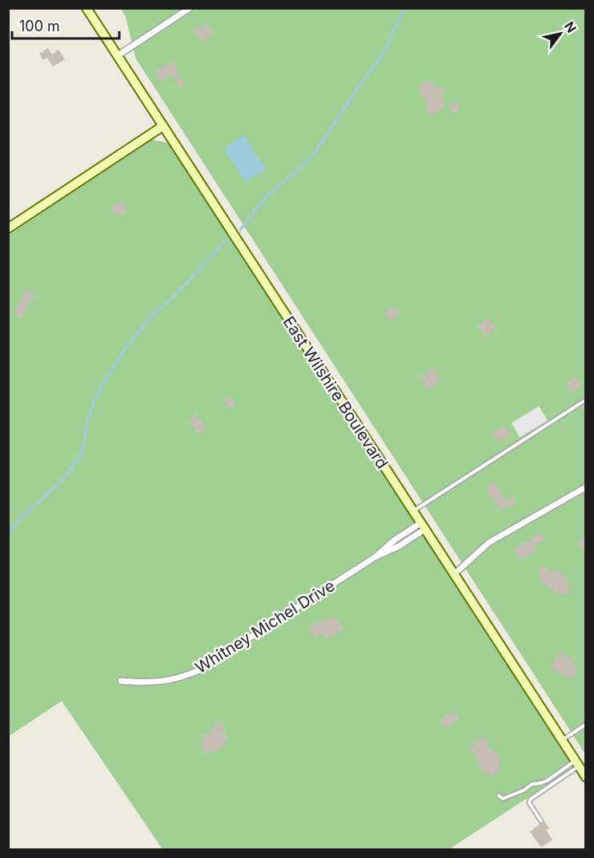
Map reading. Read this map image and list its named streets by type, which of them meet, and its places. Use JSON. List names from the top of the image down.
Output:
{
  "streets": {
    "street": ["East Wilshire Boulevard", "Whitney Michel Drive"]
  },
  "crossings": [
    ["East Wilshire Boulevard", "Whitney Michel Drive"]
  ],
  "scale_bar": "100 m",
  "north": "top right"
}
